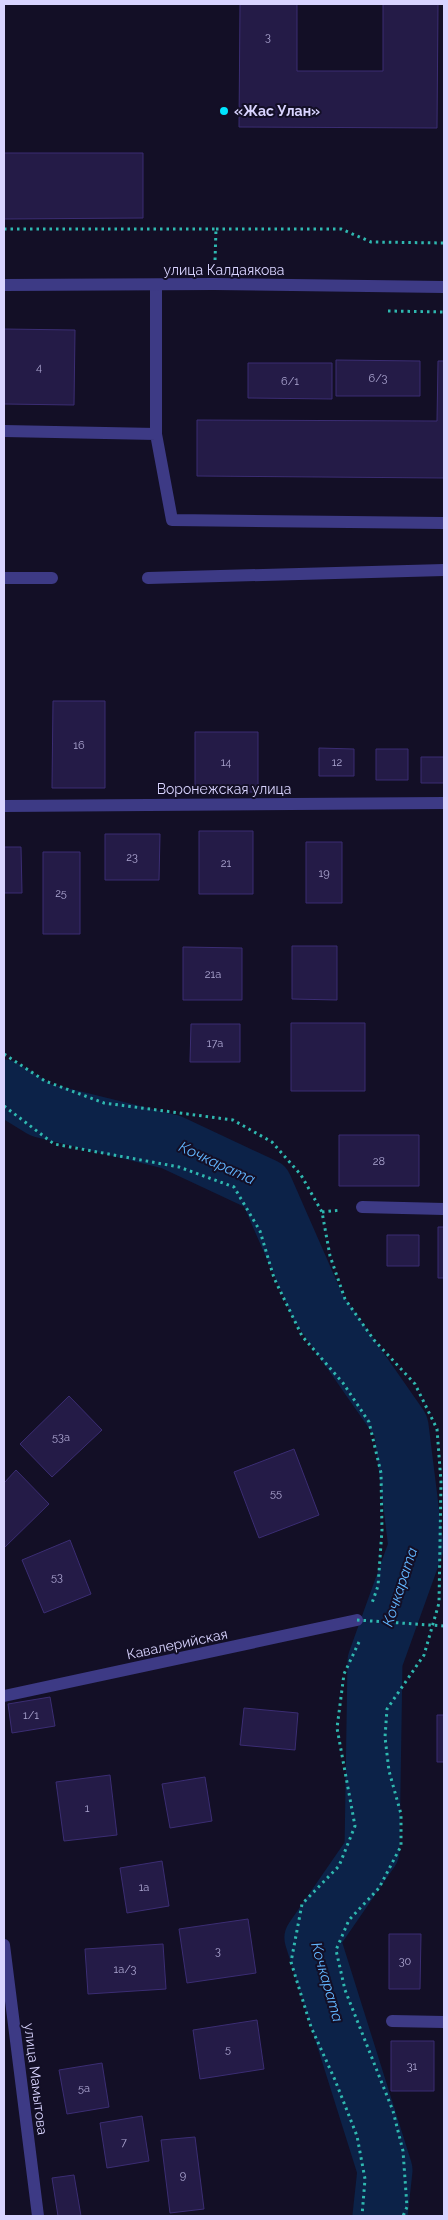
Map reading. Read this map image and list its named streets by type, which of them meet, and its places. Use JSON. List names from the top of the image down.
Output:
{
  "streets": {
    "street": [
      "улица Калдаякова",
      "Воронежская улица",
      "Кавалерийская",
      "улица Мамытова"
    ]
  },
  "water": ["Кочкарата"],
  "places": ["«Жас Улан»"],
  "house_numbers": [
    "3",
    "4",
    "6/3",
    "6/1",
    "16",
    "14",
    "12",
    "23",
    "21",
    "19",
    "25",
    "21а",
    "17а",
    "28",
    "53а",
    "55",
    "53",
    "1/1",
    "1",
    "1а",
    "3",
    "30",
    "1а/3",
    "5",
    "31",
    "5а",
    "7",
    "9"
  ]
}
